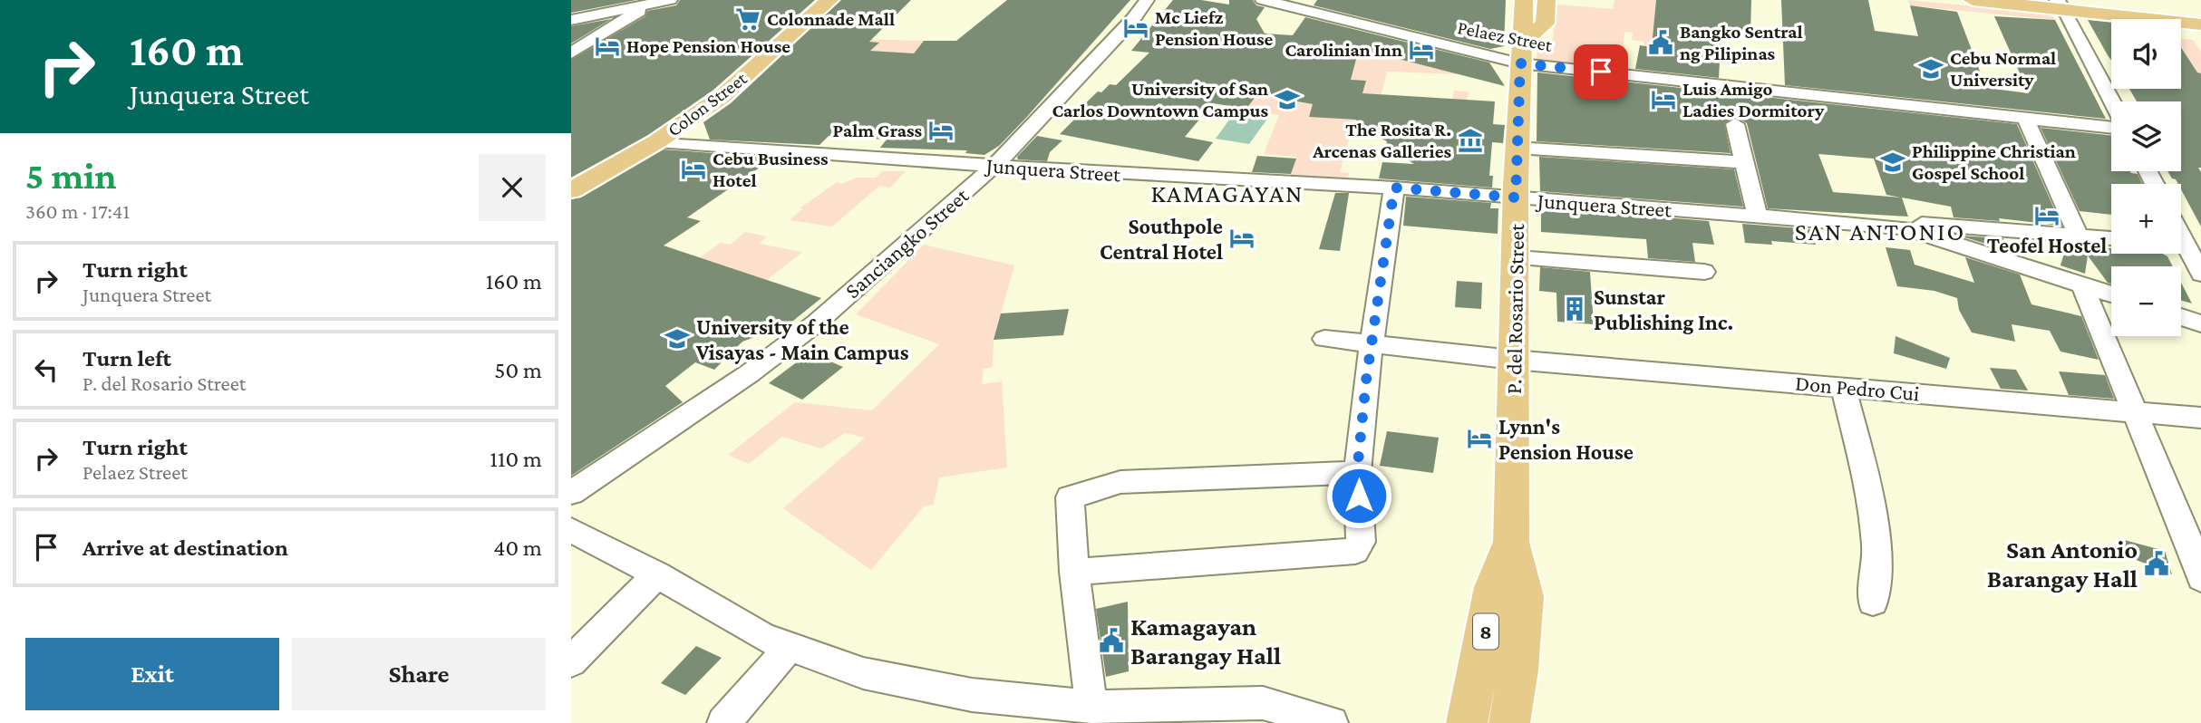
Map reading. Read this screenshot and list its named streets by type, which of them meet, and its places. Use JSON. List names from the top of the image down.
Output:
{
  "streets": {
    "main road": ["Colon Street", "P. del Rosario Street", "8"],
    "street": [
      "Pelaez Street",
      "Junquera Street",
      "Sanciangko Street",
      "Don Pedro Cui"
    ]
  },
  "crossings": [
    ["Pelaez Street", "P. del Rosario Street"],
    ["Colon Street", "Junquera Street"],
    ["Junquera Street", "Sanciangko Street"],
    ["Junquera Street", "P. del Rosario Street"],
    ["P. del Rosario Street", "Don Pedro Cui"]
  ],
  "districts": ["KAMAGAYAN", "SAN ANTONIO"],
  "places": {
    "supermarket": ["Colonnade Mall"],
    "hotel": [
      "Mc Liefz Pension House",
      "Hope Pension House",
      "Carolinian Inn",
      "Luis Amigo Ladies Dormitory",
      "Palm Grass",
      "Cebu Business Hotel",
      "Teofel Hostel",
      "Southpole Central Hotel",
      "Lynn's Pension House"
    ],
    "public building": ["Bangko Sentral ng Pilipinas", "San Antonio Barangay Hall", "Kamagayan Barangay Hall"],
    "school or university": [
      "Cebu Normal University",
      "University of San Carlos Downtown Campus",
      "Philippine Christian Gospel School",
      "University of the Visayas - Main Campus"
    ],
    "museum": ["The Rosita R. Arcenas Galleries"],
    "building": ["Sunstar Publishing Inc."]
  },
  "page": {
    "turn": ["160 m", "Junquera Street"],
    "map_buttons": ["+", "−"],
    "heading": ["5 min", "360 m · 17:41"],
    "list": [
      {
        "name": "Turn right",
        "note": "Junquera Street",
        "value": "160 m"
      },
      {
        "name": "Turn left",
        "note": "P. del Rosario Street",
        "value": "50 m"
      },
      {
        "name": "Turn right",
        "note": "Pelaez Street",
        "value": "110 m"
      },
      {
        "name": "Arrive at destination",
        "value": "40 m"
      }
    ],
    "buttons": ["Exit", "Share"]
  }
}
